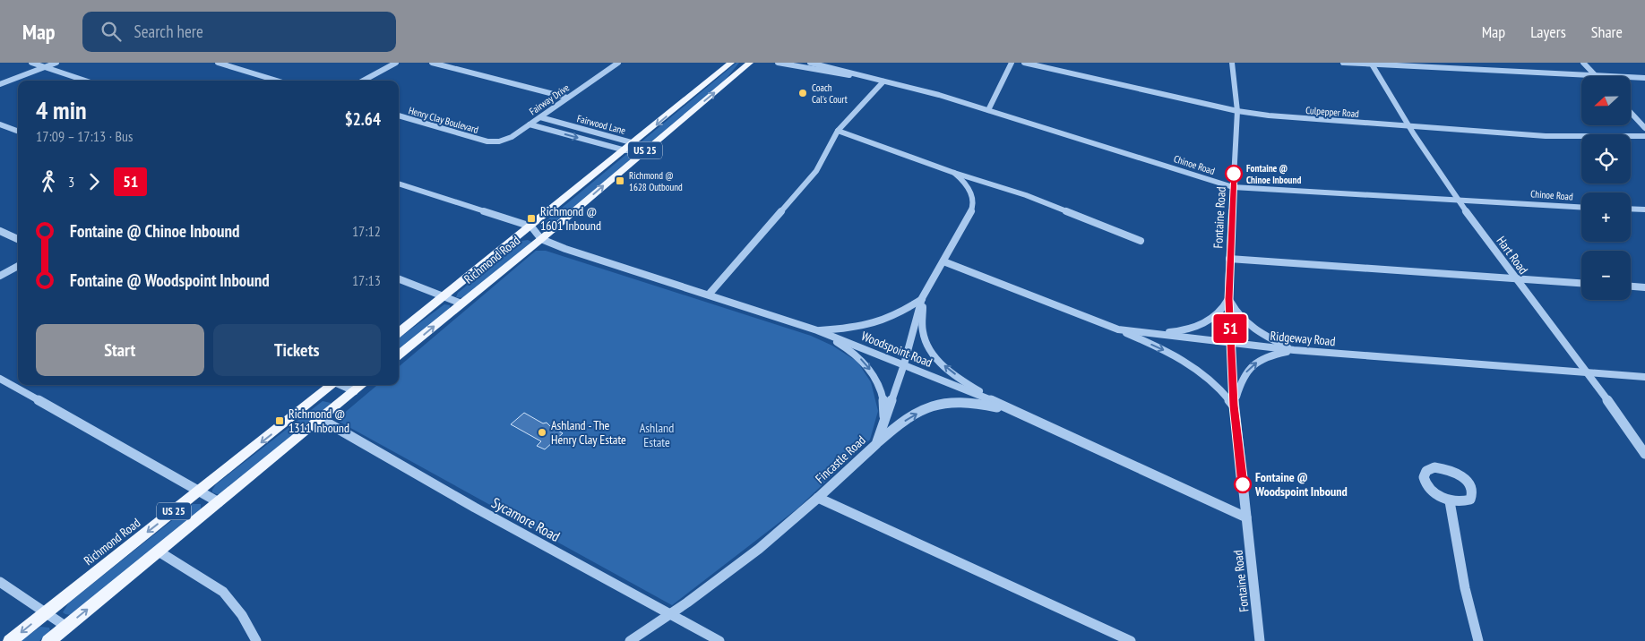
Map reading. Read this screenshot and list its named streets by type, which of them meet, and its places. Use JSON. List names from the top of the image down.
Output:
{
  "streets": {
    "main road": ["US 25", "Richmond Road"],
    "street": [
      "Fairway Drive",
      "Culpepper Road",
      "Henry Clay Boulevard",
      "Fairwood Lane",
      "Chinoe Road",
      "Fontaine Road",
      "Hart Road",
      "Ridgeway Road",
      "Woodspoint Road",
      "Fincastle Road",
      "Sycamore Road"
    ]
  },
  "crossings": [
    ["Fairway Drive", "Henry Clay Boulevard"],
    ["Fairway Drive", "Fairwood Lane"],
    ["Culpepper Road", "Fontaine Road"],
    ["Culpepper Road", "Hart Road"],
    ["Fairwood Lane", "Richmond Road"],
    ["US 25", "Sycamore Road"],
    ["Chinoe Road", "Fontaine Road"],
    ["Chinoe Road", "Hart Road"],
    ["Fontaine Road", "Ridgeway Road"],
    ["Fontaine Road", "Woodspoint Road"],
    ["Hart Road", "Ridgeway Road"],
    ["Richmond Road", "Woodspoint Road"],
    ["Ridgeway Road", "Fincastle Road"],
    ["Woodspoint Road", "Fincastle Road"],
    ["Fincastle Road", "Sycamore Road"]
  ],
  "parks": ["Ashland Estate"],
  "places": {
    "other": [
      "Coach Cal's Court",
      "Fontaine @ Chinoe Inbound",
      "Ashland - The Henry Clay Estate",
      "Fontaine @ Woodspoint Inbound"
    ],
    "transit": ["Richmond @ 1628 Outbound", "Richmond @ 1601 Inbound", "Richmond @ 1311 Inbound"]
  },
  "lines": ["bus line 51"],
  "north": "left",
  "page": {
    "header": "Map",
    "search": "Search here",
    "nav": ["Map", "Layers", "Share"],
    "on_map": "51",
    "map_buttons": ["+", "−"],
    "heading": ["4 min", "17:09 – 17:13 · Bus", "$2.64"],
    "legs": ["3", "51"],
    "list": [
      {
        "name": "Fontaine @ Chinoe Inbound",
        "value": "17:12"
      },
      {
        "name": "Fontaine @ Woodspoint Inbound",
        "value": "17:13"
      }
    ],
    "buttons": ["Start", "Tickets"]
  }
}
